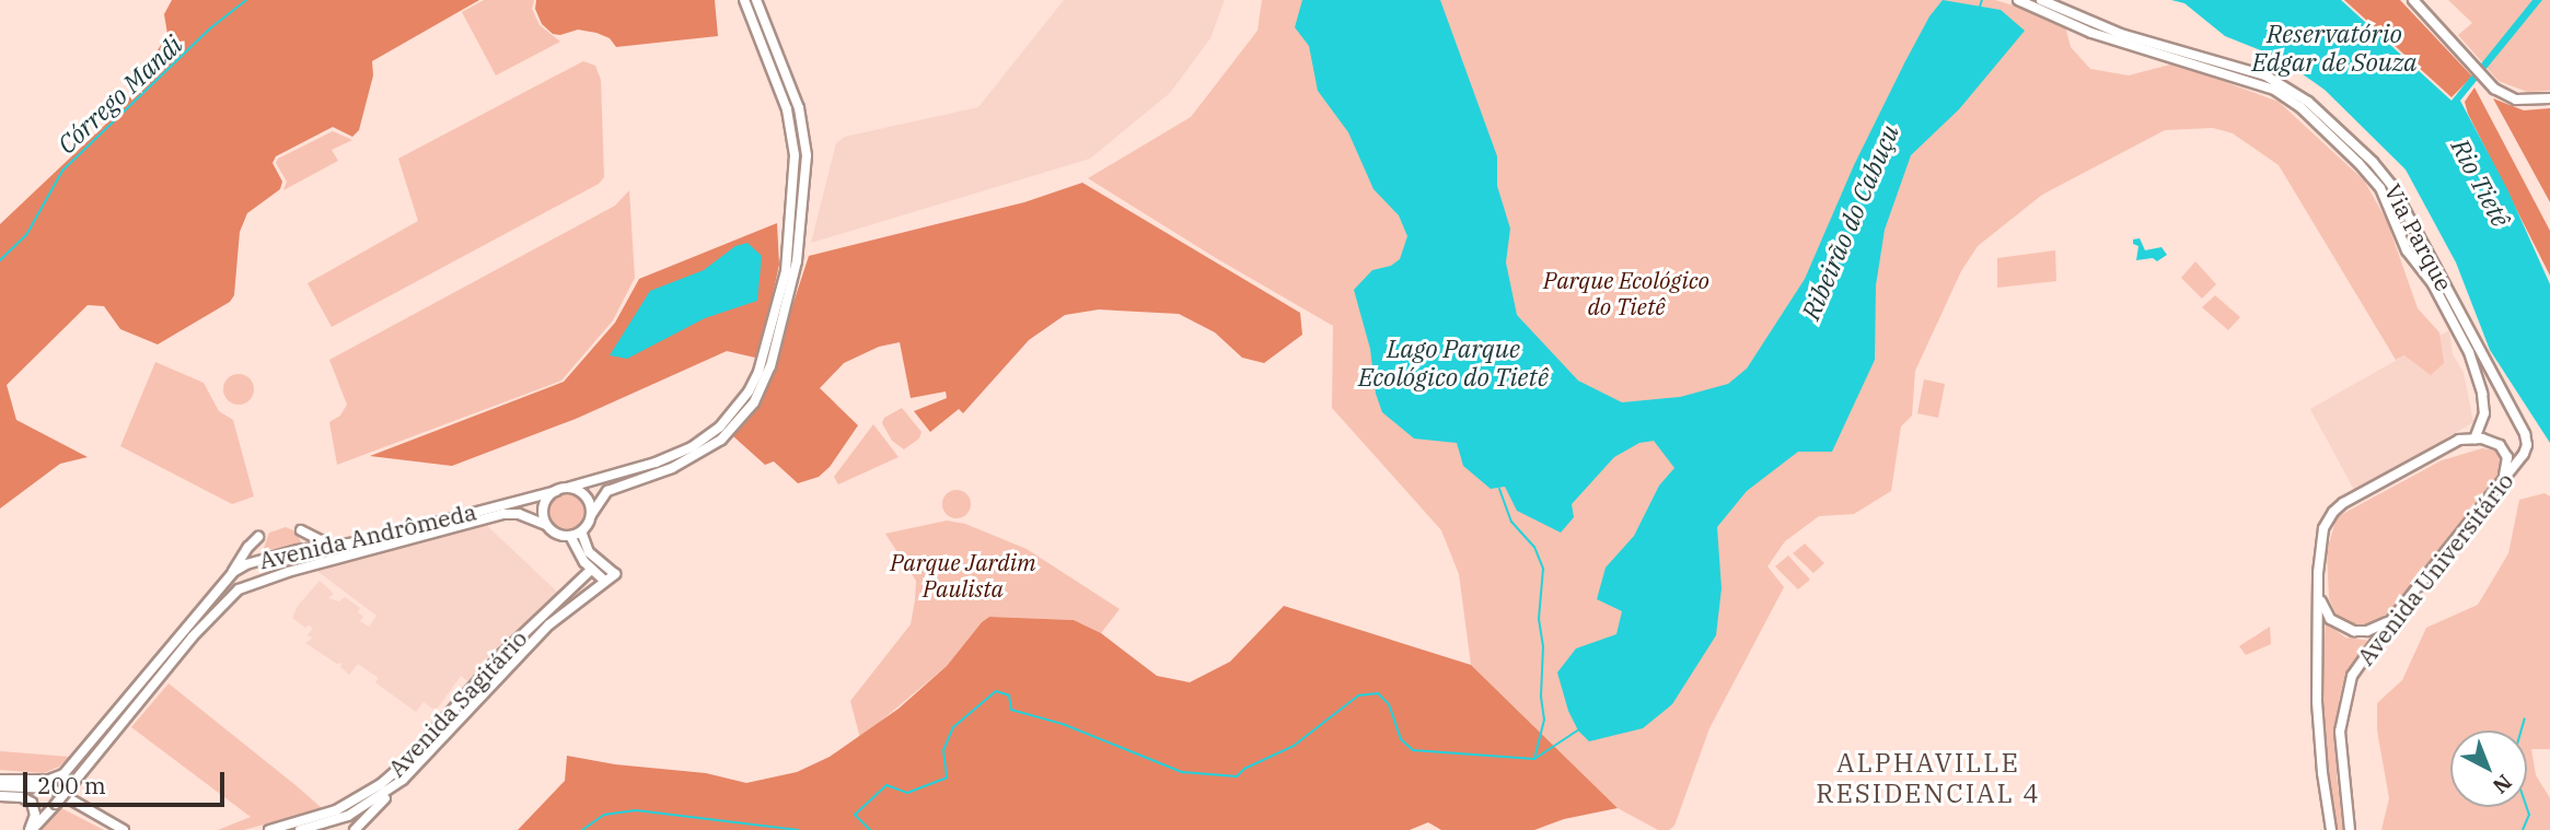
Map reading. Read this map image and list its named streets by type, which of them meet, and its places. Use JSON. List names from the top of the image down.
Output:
{
  "streets": {
    "main road": [
      "Via Parque",
      "Avenida Andrômeda",
      "Avenida Universitário",
      "Avenida Sagitário"
    ]
  },
  "crossings": [
    ["Via Parque", "Avenida Universitário"],
    ["Avenida Andrômeda", "Avenida Sagitário"]
  ],
  "districts": ["ALPHAVILLE RESIDENCIAL 4"],
  "water": [
    "Reservatório Edgar de Souza",
    "Córrego Mandi",
    "Rio Tietê",
    "Ribeirão do Cabuçu",
    "Lago Parque Ecológico do Tietê"
  ],
  "parks": ["Parque Ecológico do Tietê", "Parque Jardim Paulista"],
  "scale_bar": "200 m",
  "north": "bottom right"
}
